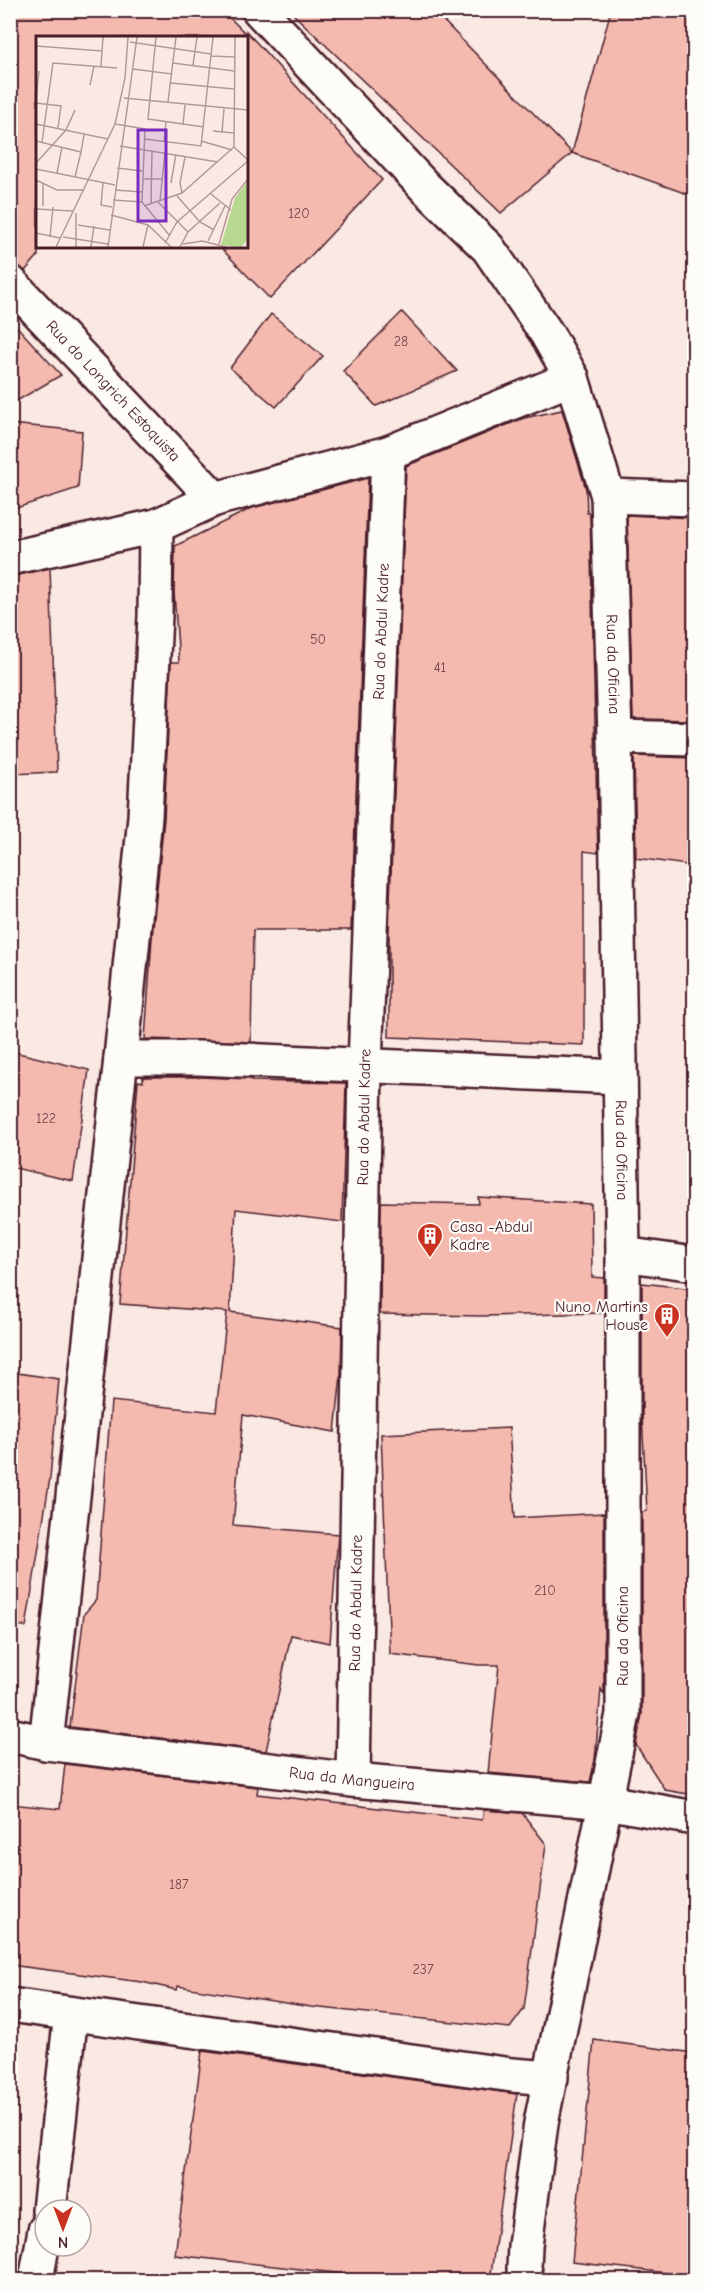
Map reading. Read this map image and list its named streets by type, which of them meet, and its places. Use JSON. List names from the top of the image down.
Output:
{
  "streets": {
    "street": [
      "Rua do Longrich Estoquista",
      "Rua do Abdul Kadre",
      "Rua da Oficina",
      "Rua da Mangueira"
    ]
  },
  "crossings": [
    ["Rua do Abdul Kadre", "Rua da Mangueira"],
    ["Rua da Oficina", "Rua da Mangueira"]
  ],
  "places": {
    "building": ["Casa -Abdul Kadre", "Nuno Martins House"]
  },
  "house_numbers": [
    "120",
    "28",
    "50",
    "41",
    "122",
    "210",
    "187",
    "237"
  ],
  "north": "bottom"
}
